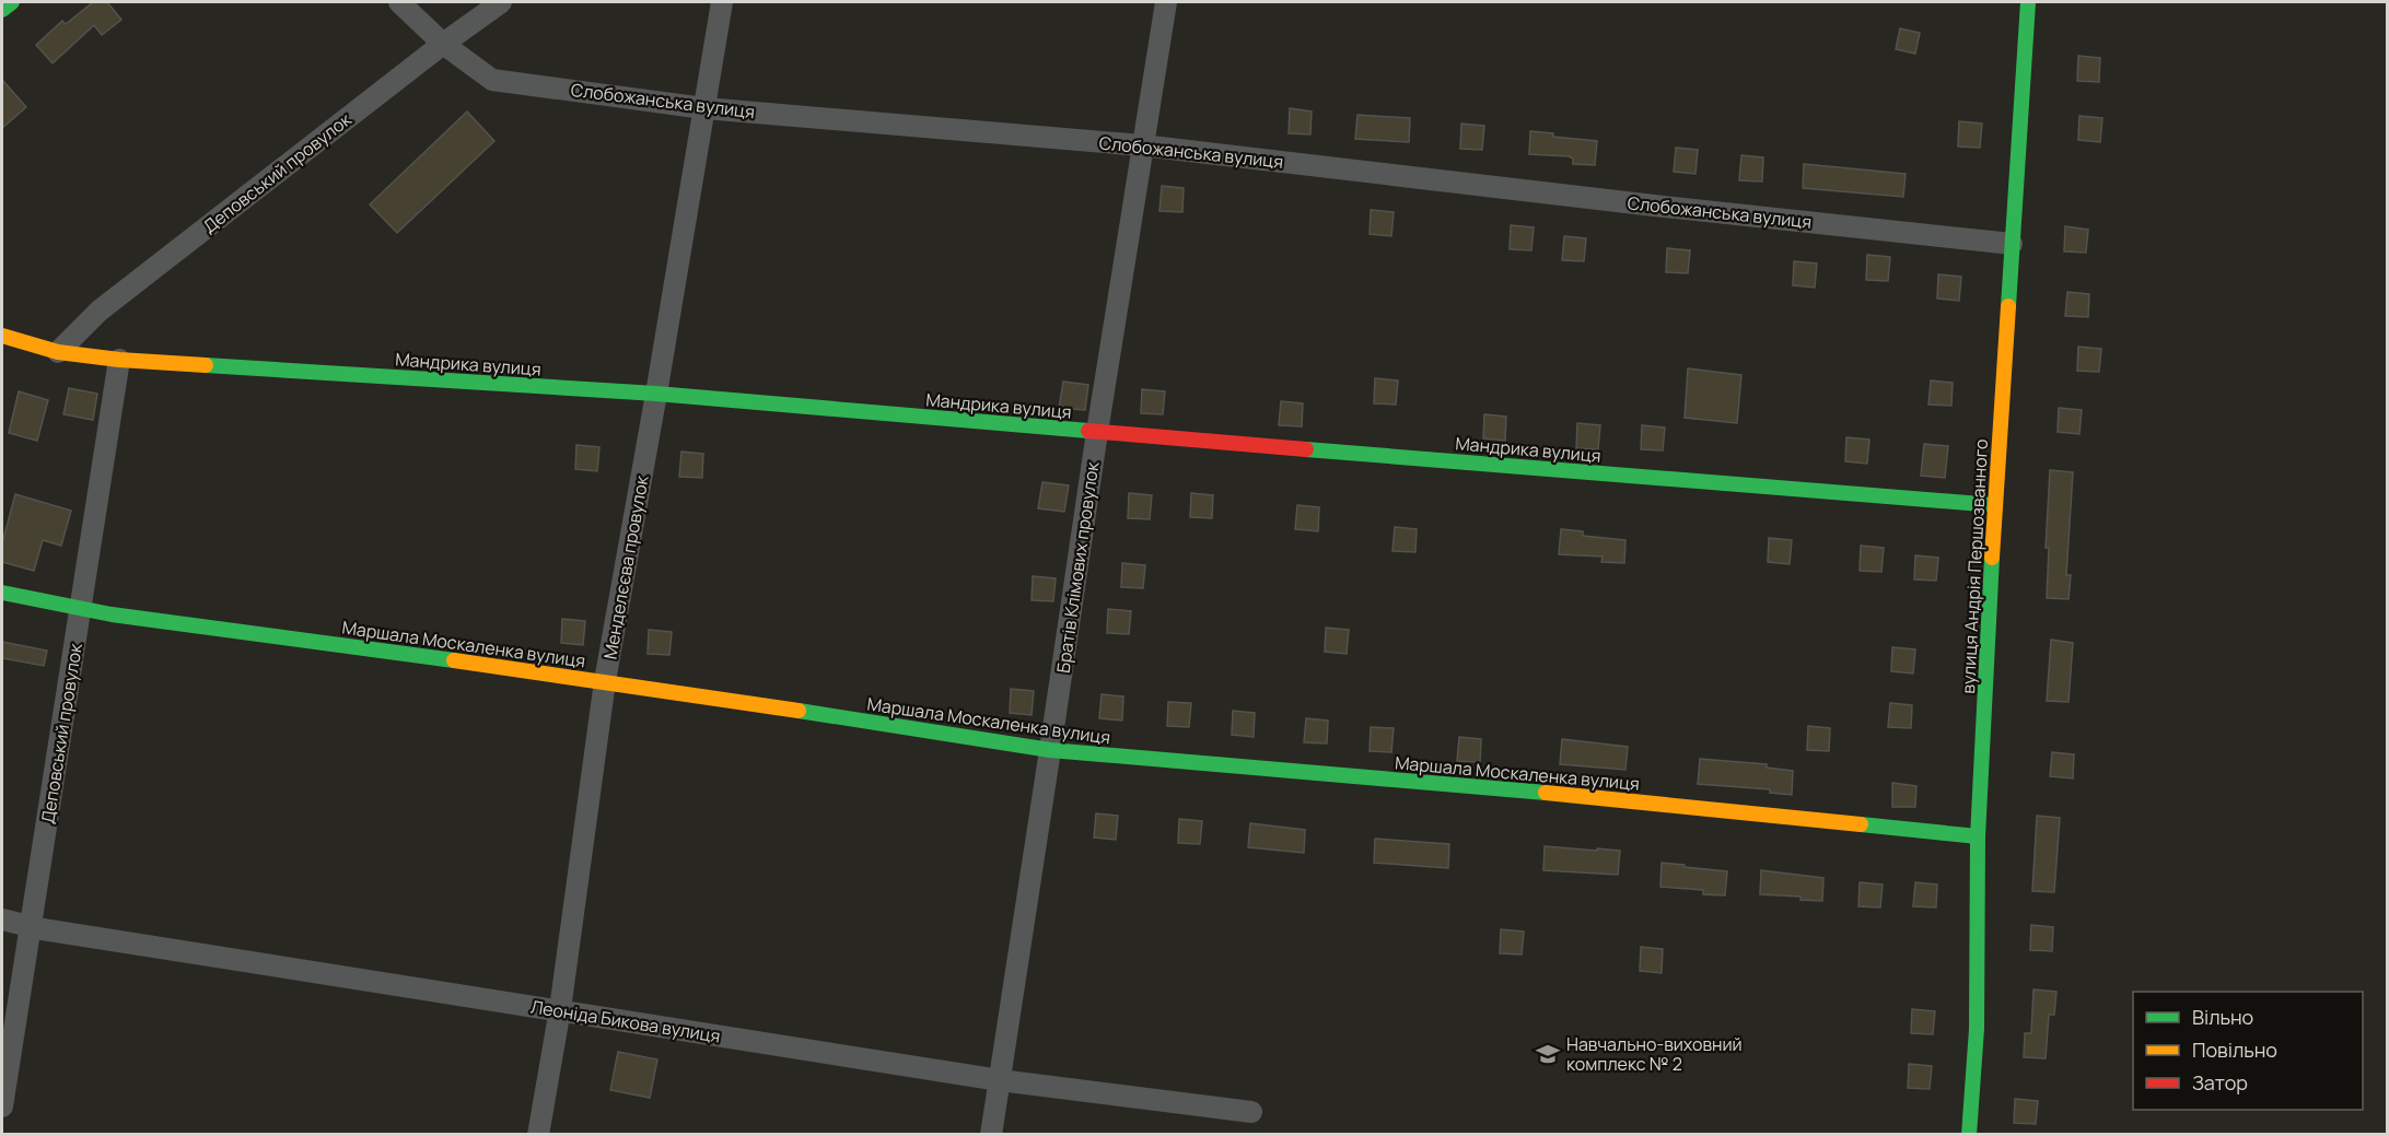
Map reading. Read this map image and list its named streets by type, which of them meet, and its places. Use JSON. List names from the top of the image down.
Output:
{
  "streets": {
    "street": [
      "Слобожанська вулиця",
      "Деповський провулок",
      "Мандрика вулиця",
      "вулиця Андрія Першозванного",
      "Менделєєва провулок",
      "Братів Клімових провулок",
      "Маршала Москаленка вулиця",
      "Леоніда Бикова вулиця"
    ]
  },
  "crossings": [
    ["Слобожанська вулиця", "Деповський провулок"],
    ["Слобожанська вулиця", "вулиця Андрія Першозванного"],
    ["Слобожанська вулиця", "Менделєєва провулок"],
    ["Слобожанська вулиця", "Братів Клімових провулок"],
    ["Деповський провулок", "Мандрика вулиця"],
    ["Деповський провулок", "Маршала Москаленка вулиця"],
    ["Деповський провулок", "Леоніда Бикова вулиця"],
    ["Мандрика вулиця", "вулиця Андрія Першозванного"],
    ["Мандрика вулиця", "Менделєєва провулок"],
    ["Мандрика вулиця", "Братів Клімових провулок"],
    ["вулиця Андрія Першозванного", "Маршала Москаленка вулиця"],
    ["Менделєєва провулок", "Маршала Москаленка вулиця"],
    ["Менделєєва провулок", "Леоніда Бикова вулиця"],
    ["Братів Клімових провулок", "Маршала Москаленка вулиця"],
    ["Братів Клімових провулок", "Леоніда Бикова вулиця"]
  ],
  "places": {
    "school or university": ["Навчально-виховний комплекс № 2"]
  },
  "legend": ["Вільно", "Повільно", "Затор"]
}
